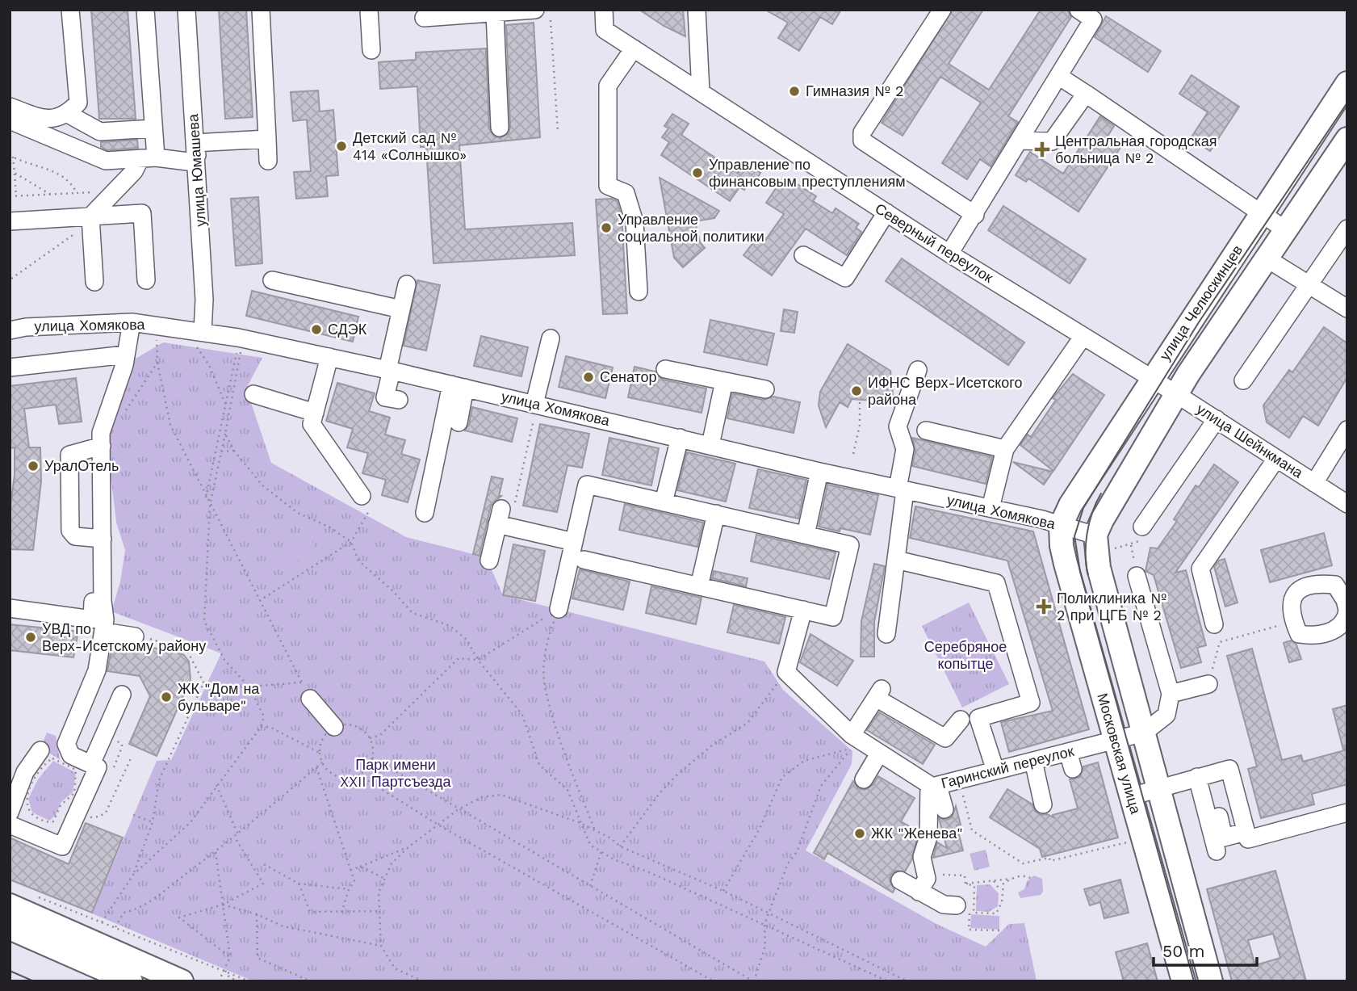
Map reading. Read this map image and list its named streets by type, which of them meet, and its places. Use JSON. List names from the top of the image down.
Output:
{
  "streets": {
    "main road": ["улица Челюскинцев", "Московская улица"],
    "street": [
      "улица Юмашева",
      "Северный переулок",
      "улица Хомякова",
      "улица Шейнкмана",
      "Гаринский переулок"
    ]
  },
  "crossings": [
    ["улица Юмашева", "улица Хомякова"],
    ["Северный переулок", "улица Челюскинцев"],
    ["Северный переулок", "улица Шейнкмана"],
    ["улица Челюскинцев", "улица Хомякова"],
    ["улица Челюскинцев", "улица Шейнкмана"],
    ["улица Челюскинцев", "Московская улица"],
    ["улица Хомякова", "Московская улица"],
    ["Московская улица", "Гаринский переулок"]
  ],
  "parks": ["Серебряное копытце", "Парк имени XXII Партсъезда"],
  "places": {
    "other": [
      "Гимназия № 2",
      "Детский сад № 414 «Солнышко»",
      "Управление по финансовым преступлениям",
      "Управление социальной политики",
      "СДЭК",
      "Сенатор",
      "ИФНС Верх-Исетского района",
      "УралОтель",
      "УВД по Верх-Исетскому району",
      "ЖК \"Дом на бульваре\"",
      "ЖК \"Женева\""
    ],
    "health": ["Центральная городская больница № 2", "Поликлиника № 2 при ЦГБ № 2"]
  },
  "scale_bar": "50 m"
}
